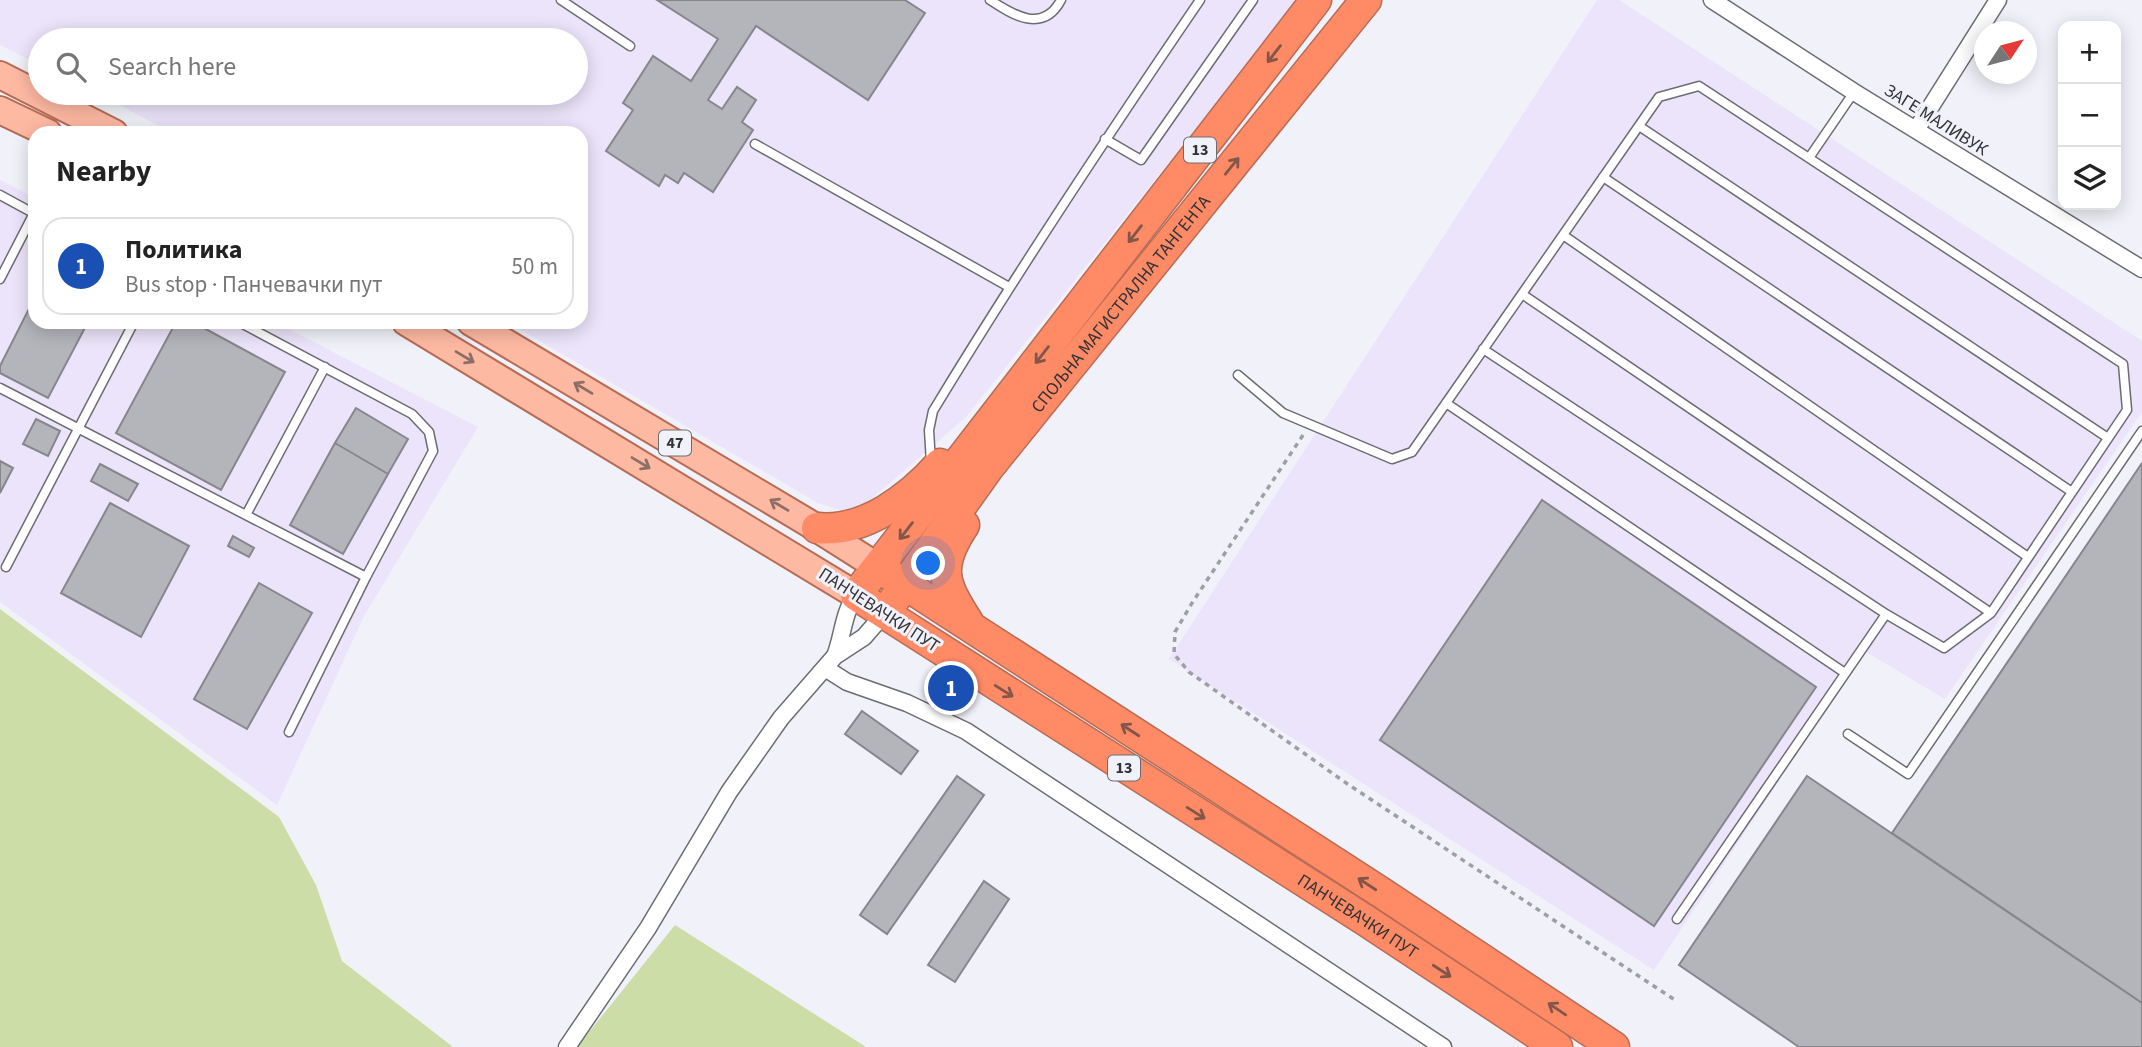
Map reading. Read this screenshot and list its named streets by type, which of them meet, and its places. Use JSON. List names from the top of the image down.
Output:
{
  "streets": {
    "highway": ["13", "СПОЉНА МАГИСТРАЛНА ТАНГЕНТА", "ПАНЧЕВАЧКИ ПУТ"],
    "main road": ["47"],
    "street": ["ЗАГЕ МАЛИВУК"]
  },
  "crossings": [
    ["СПОЉНА МАГИСТРАЛНА ТАНГЕНТА", "ПАНЧЕВАЧКИ ПУТ"]
  ],
  "north": "top right",
  "page": {
    "map_buttons": ["+", "−"],
    "search": "Search here",
    "heading": "Nearby",
    "list": [
      {
        "mark": "1",
        "name": "Политика",
        "note": "Bus stop · Панчевачки пут",
        "value": "50 m"
      }
    ],
    "pins": "1"
  }
}
